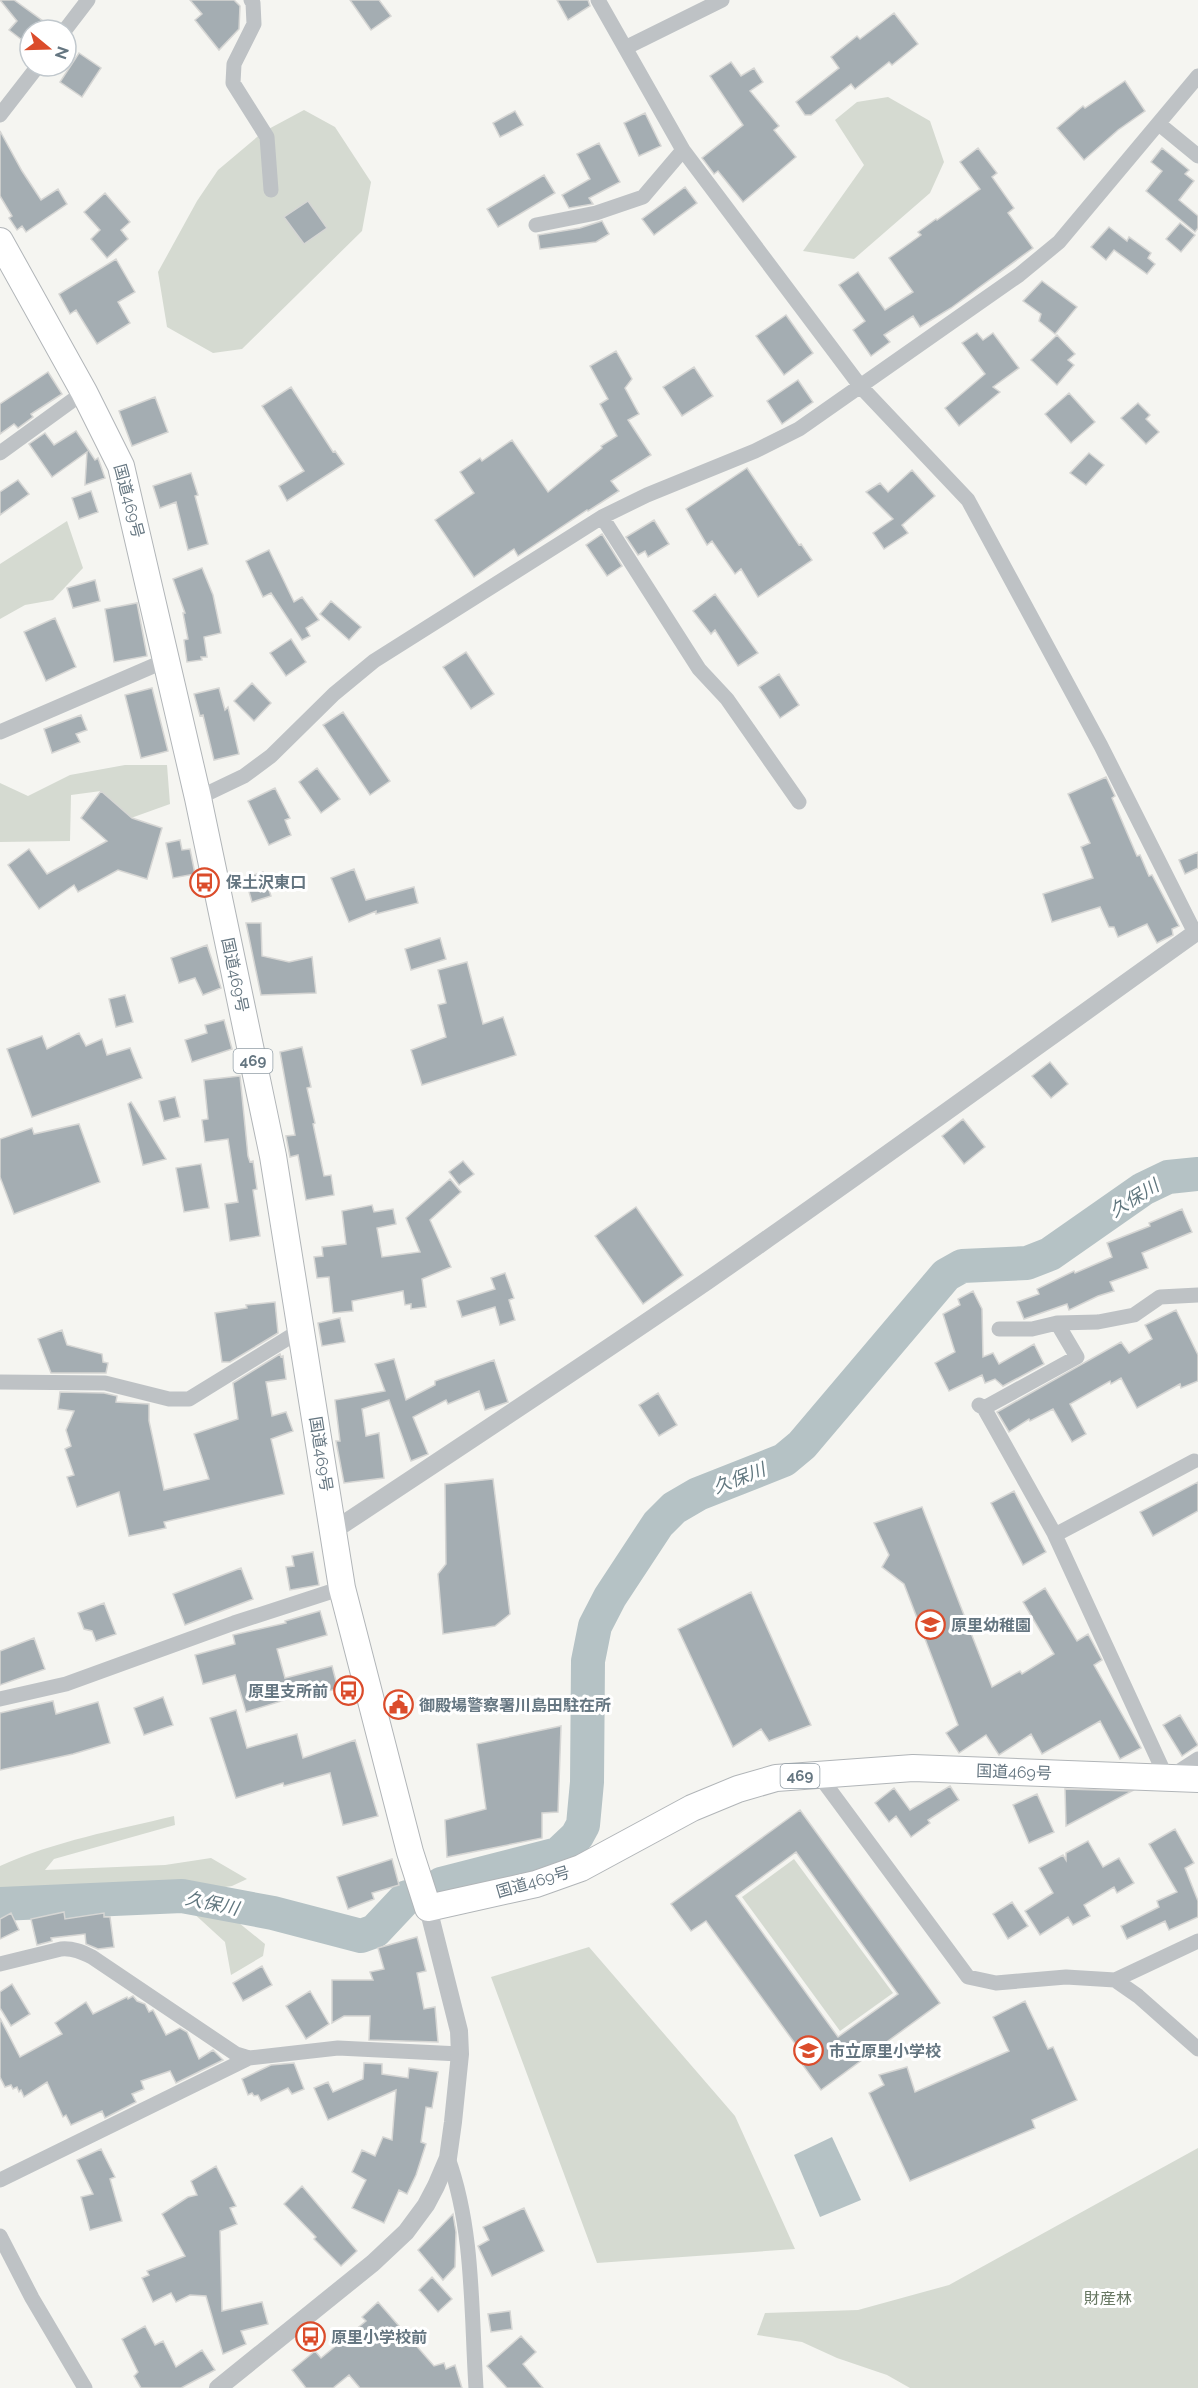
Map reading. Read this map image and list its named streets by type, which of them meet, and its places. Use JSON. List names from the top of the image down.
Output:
{
  "streets": {
    "highway": ["国道469号", "469"]
  },
  "water": ["久保川"],
  "parks": ["財産林"],
  "places": {
    "bus stop": ["保土沢東口", "原里支所前", "原里小学校前"],
    "school or university": ["原里幼稚園", "市立原里小学校"],
    "public building": ["御殿場警察署川島田駐在所"]
  },
  "north": "right"
}
